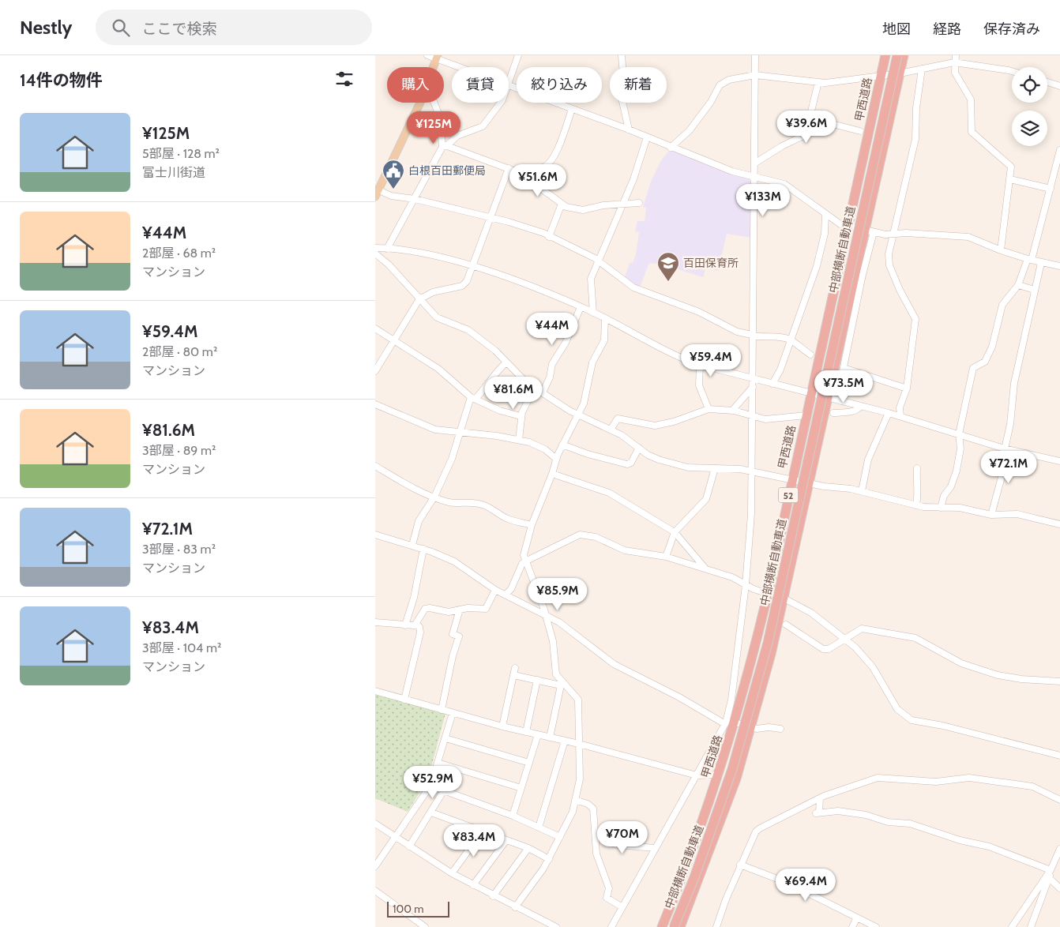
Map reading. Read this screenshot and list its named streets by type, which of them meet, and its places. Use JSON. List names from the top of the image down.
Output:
{
  "streets": {
    "highway": ["甲西道路", "中部横断自動車道", "52"]
  },
  "places": {
    "public building": ["白根百田郵便局"],
    "school or university": ["百田保育所"]
  },
  "scale_bar": "100 m",
  "page": {
    "header": "Nestly",
    "search": "ここで検索",
    "nav": ["地図", "経路", "保存済み"],
    "heading": "14件の物件",
    "chip": [
      "購入",
      "賃貸",
      "絞り込み",
      "新着"
    ],
    "list": [
      {
        "name": "¥125M",
        "note": "5部屋 · 128 m² · 富士川街道"
      },
      {
        "name": "¥44M",
        "note": "2部屋 · 68 m² · マンション"
      },
      {
        "name": "¥59.4M",
        "note": "2部屋 · 80 m² · マンション"
      },
      {
        "name": "¥81.6M",
        "note": "3部屋 · 89 m² · マンション"
      },
      {
        "name": "¥72.1M",
        "note": "3部屋 · 83 m² · マンション"
      },
      {
        "name": "¥83.4M",
        "note": "3部屋 · 104 m² · マンション"
      }
    ],
    "price": [
      "¥39.6M",
      "¥125M",
      "¥51.6M",
      "¥133M",
      "¥44M",
      "¥59.4M",
      "¥73.5M",
      "¥81.6M",
      "¥72.1M",
      "¥85.9M",
      "¥52.9M",
      "¥70M",
      "¥83.4M",
      "¥69.4M"
    ],
    "scale": "100 m"
  }
}
